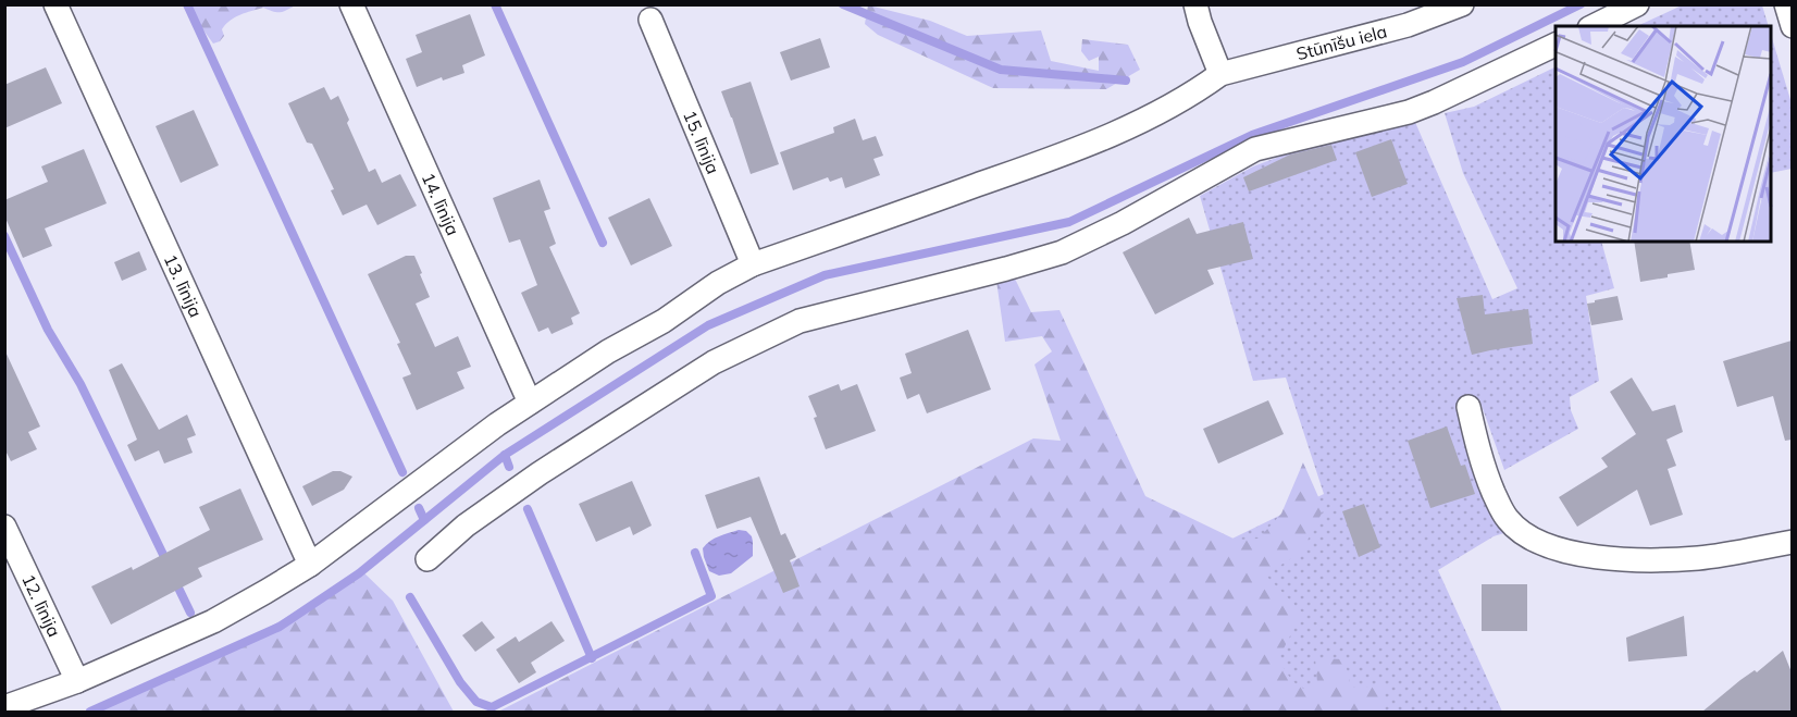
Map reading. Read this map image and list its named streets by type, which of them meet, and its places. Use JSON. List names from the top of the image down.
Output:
{
  "streets": {
    "street": [
      "Stūnīšu iela",
      "15. līnija",
      "14. līnija",
      "13. līnija",
      "12. līnija"
    ]
  },
  "crossings": [
    ["Stūnīšu iela", "15. līnija"],
    ["Stūnīšu iela", "14. līnija"],
    ["Stūnīšu iela", "13. līnija"],
    ["Stūnīšu iela", "12. līnija"]
  ]
}
